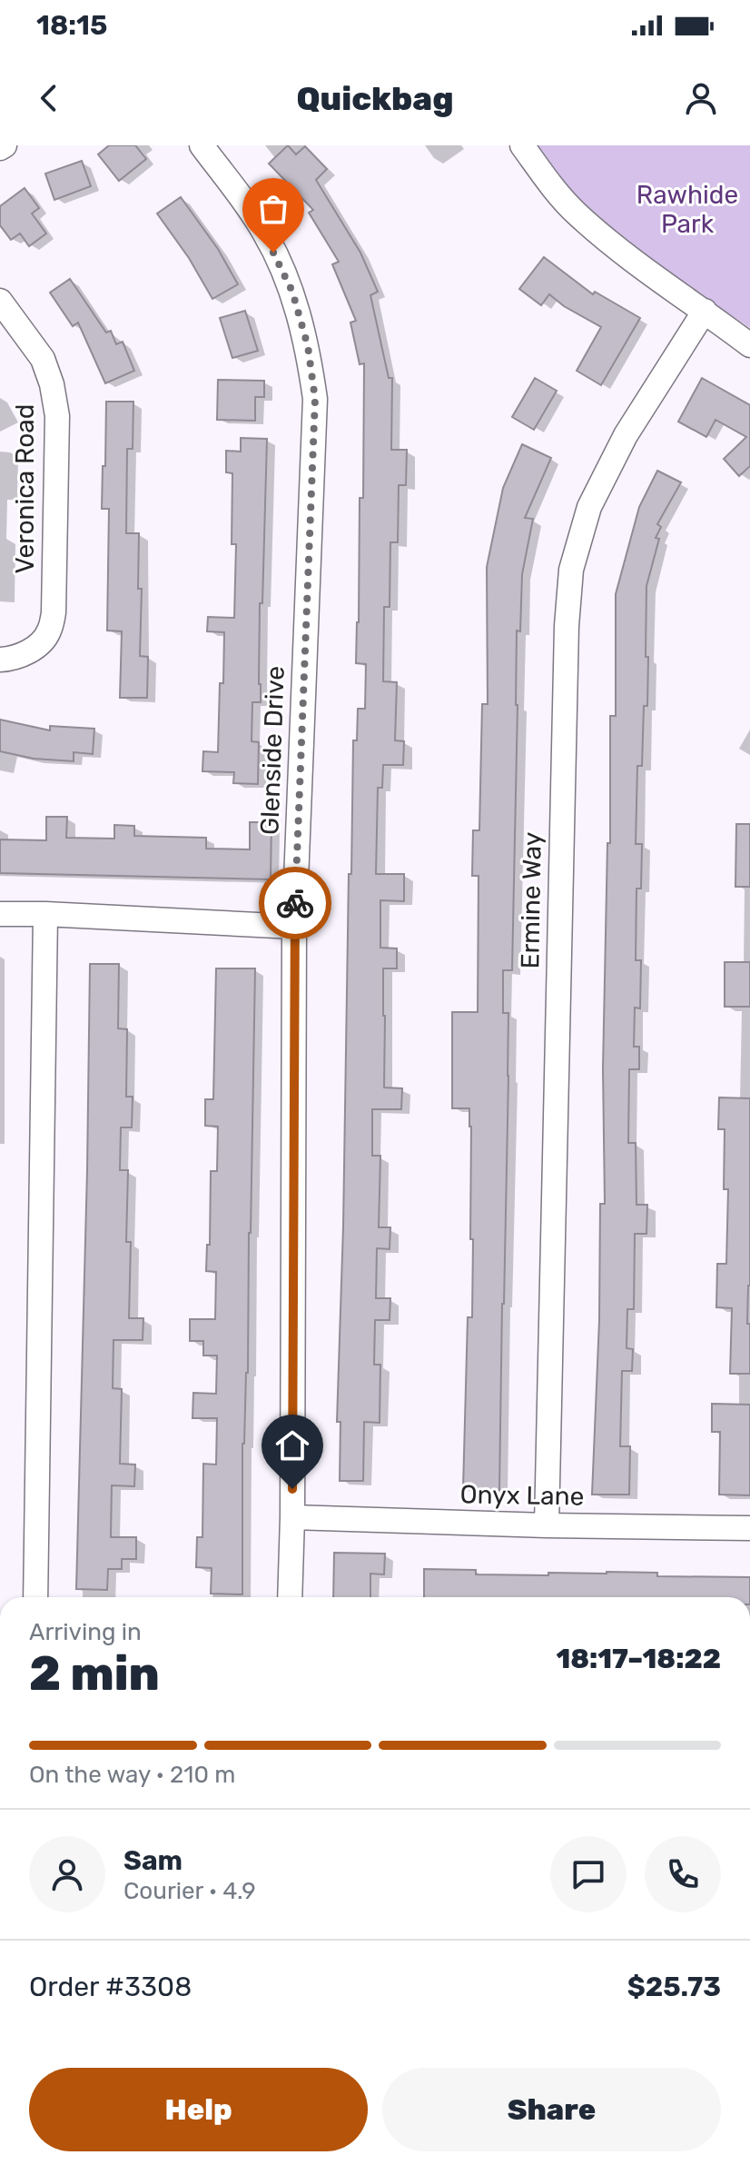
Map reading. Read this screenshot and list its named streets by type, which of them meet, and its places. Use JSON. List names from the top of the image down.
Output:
{
  "streets": {
    "street": [
      "Veronica Road",
      "Glenside Drive",
      "Ermine Way",
      "Onyx Lane"
    ]
  },
  "crossings": [
    ["Glenside Drive", "Onyx Lane"],
    ["Ermine Way", "Onyx Lane"]
  ],
  "parks": ["Rawhide Park"],
  "page": {
    "status": "18:15",
    "header": "Quickbag",
    "heading": ["2 min", "Arriving in", "18:17–18:22"],
    "panel": [
      "Sam",
      "Courier · 4.9",
      "Order #3308",
      "$25.73"
    ],
    "bar": "On the way · 210 m",
    "buttons": ["Help", "Share"]
  }
}
